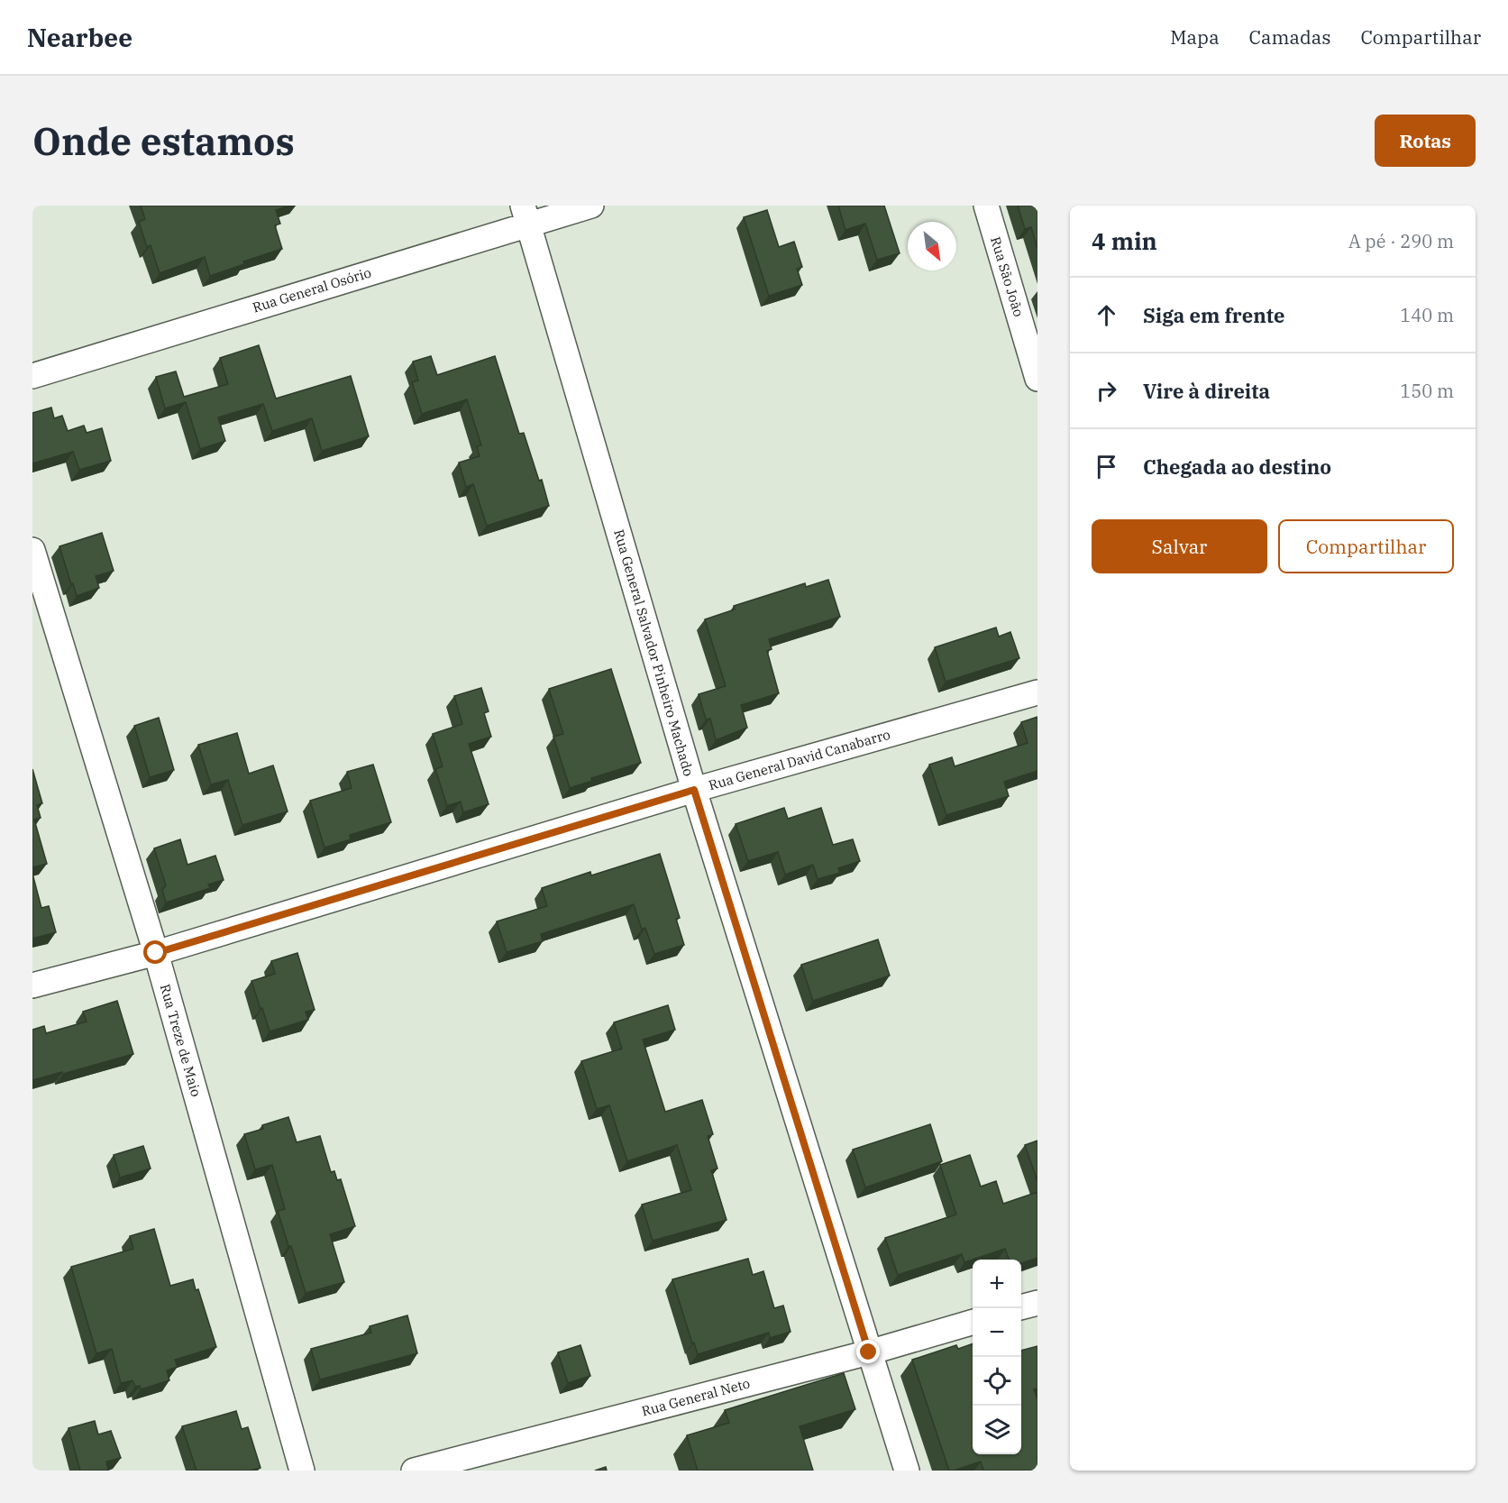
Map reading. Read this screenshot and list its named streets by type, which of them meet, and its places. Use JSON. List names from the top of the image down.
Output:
{
  "streets": {
    "street": [
      "Rua São João",
      "Rua General Osório",
      "Rua General Salvador Pinheiro Machado",
      "Rua General David Canabarro",
      "Rua Treze de Maio",
      "Rua General Neto"
    ]
  },
  "crossings": [
    ["Rua General Osório", "Rua General Salvador Pinheiro Machado"],
    ["Rua General Salvador Pinheiro Machado", "Rua General David Canabarro"],
    ["Rua General Salvador Pinheiro Machado", "Rua General Neto"],
    ["Rua General David Canabarro", "Rua Treze de Maio"]
  ],
  "north": "bottom right",
  "page": {
    "header": "Nearbee",
    "nav": ["Mapa", "Camadas", "Compartilhar"],
    "buttons": [
      "Rotas",
      ["Salvar", "Compartilhar"]
    ],
    "title": "Onde estamos",
    "heading": ["4 min", "A pé · 290 m"],
    "list": [
      ["Siga em frente", "140 m"],
      ["Vire à direita", "150 m"],
      "Chegada ao destino"
    ],
    "map_buttons": ["+", "−"]
  }
}
